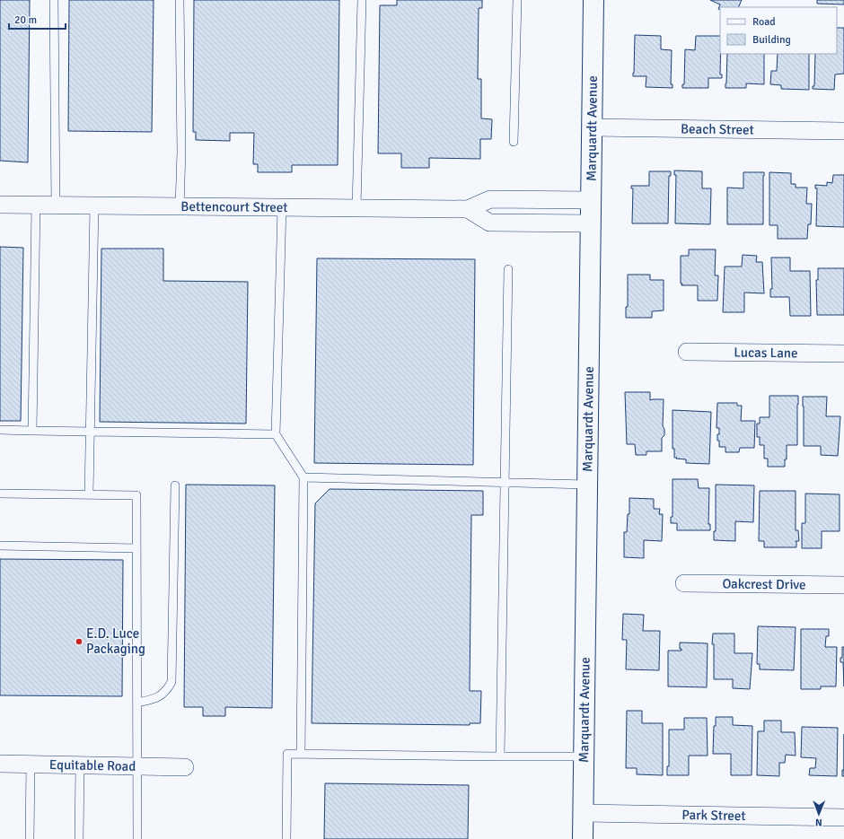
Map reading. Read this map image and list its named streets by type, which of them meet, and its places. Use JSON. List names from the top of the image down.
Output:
{
  "streets": {
    "main road": ["Marquardt Avenue"],
    "street": [
      "Beach Street",
      "Bettencourt Street",
      "Lucas Lane",
      "Oakcrest Drive",
      "Equitable Road",
      "Park Street"
    ]
  },
  "crossings": [
    ["Marquardt Avenue", "Beach Street"],
    ["Marquardt Avenue", "Bettencourt Street"],
    ["Marquardt Avenue", "Park Street"]
  ],
  "places": ["E.D. Luce Packaging"],
  "legend": ["Road", "Building"],
  "scale_bar": "20 m",
  "north": "bottom"
}
